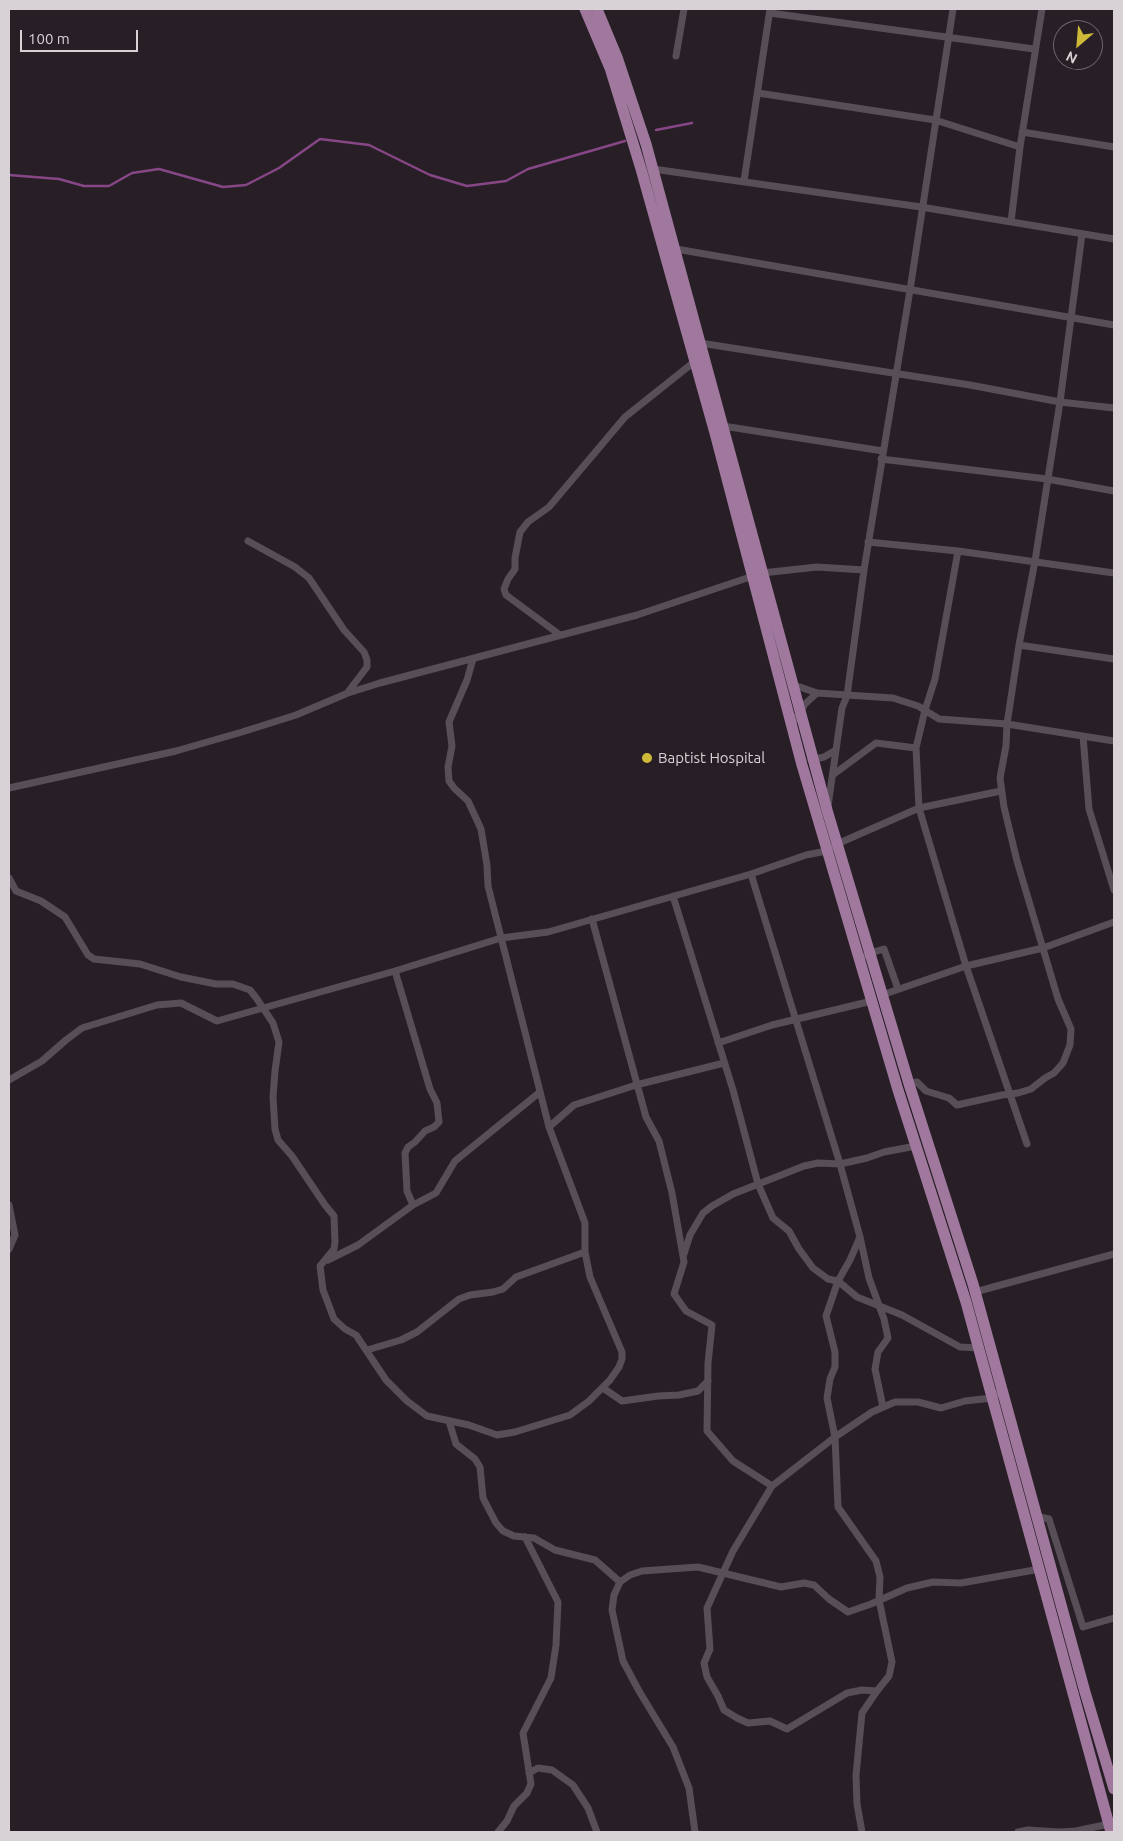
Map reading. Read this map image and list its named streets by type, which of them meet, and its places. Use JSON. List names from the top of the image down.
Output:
{
  "places": ["Baptist Hospital"],
  "scale_bar": "100 m",
  "north": "bottom left"
}
